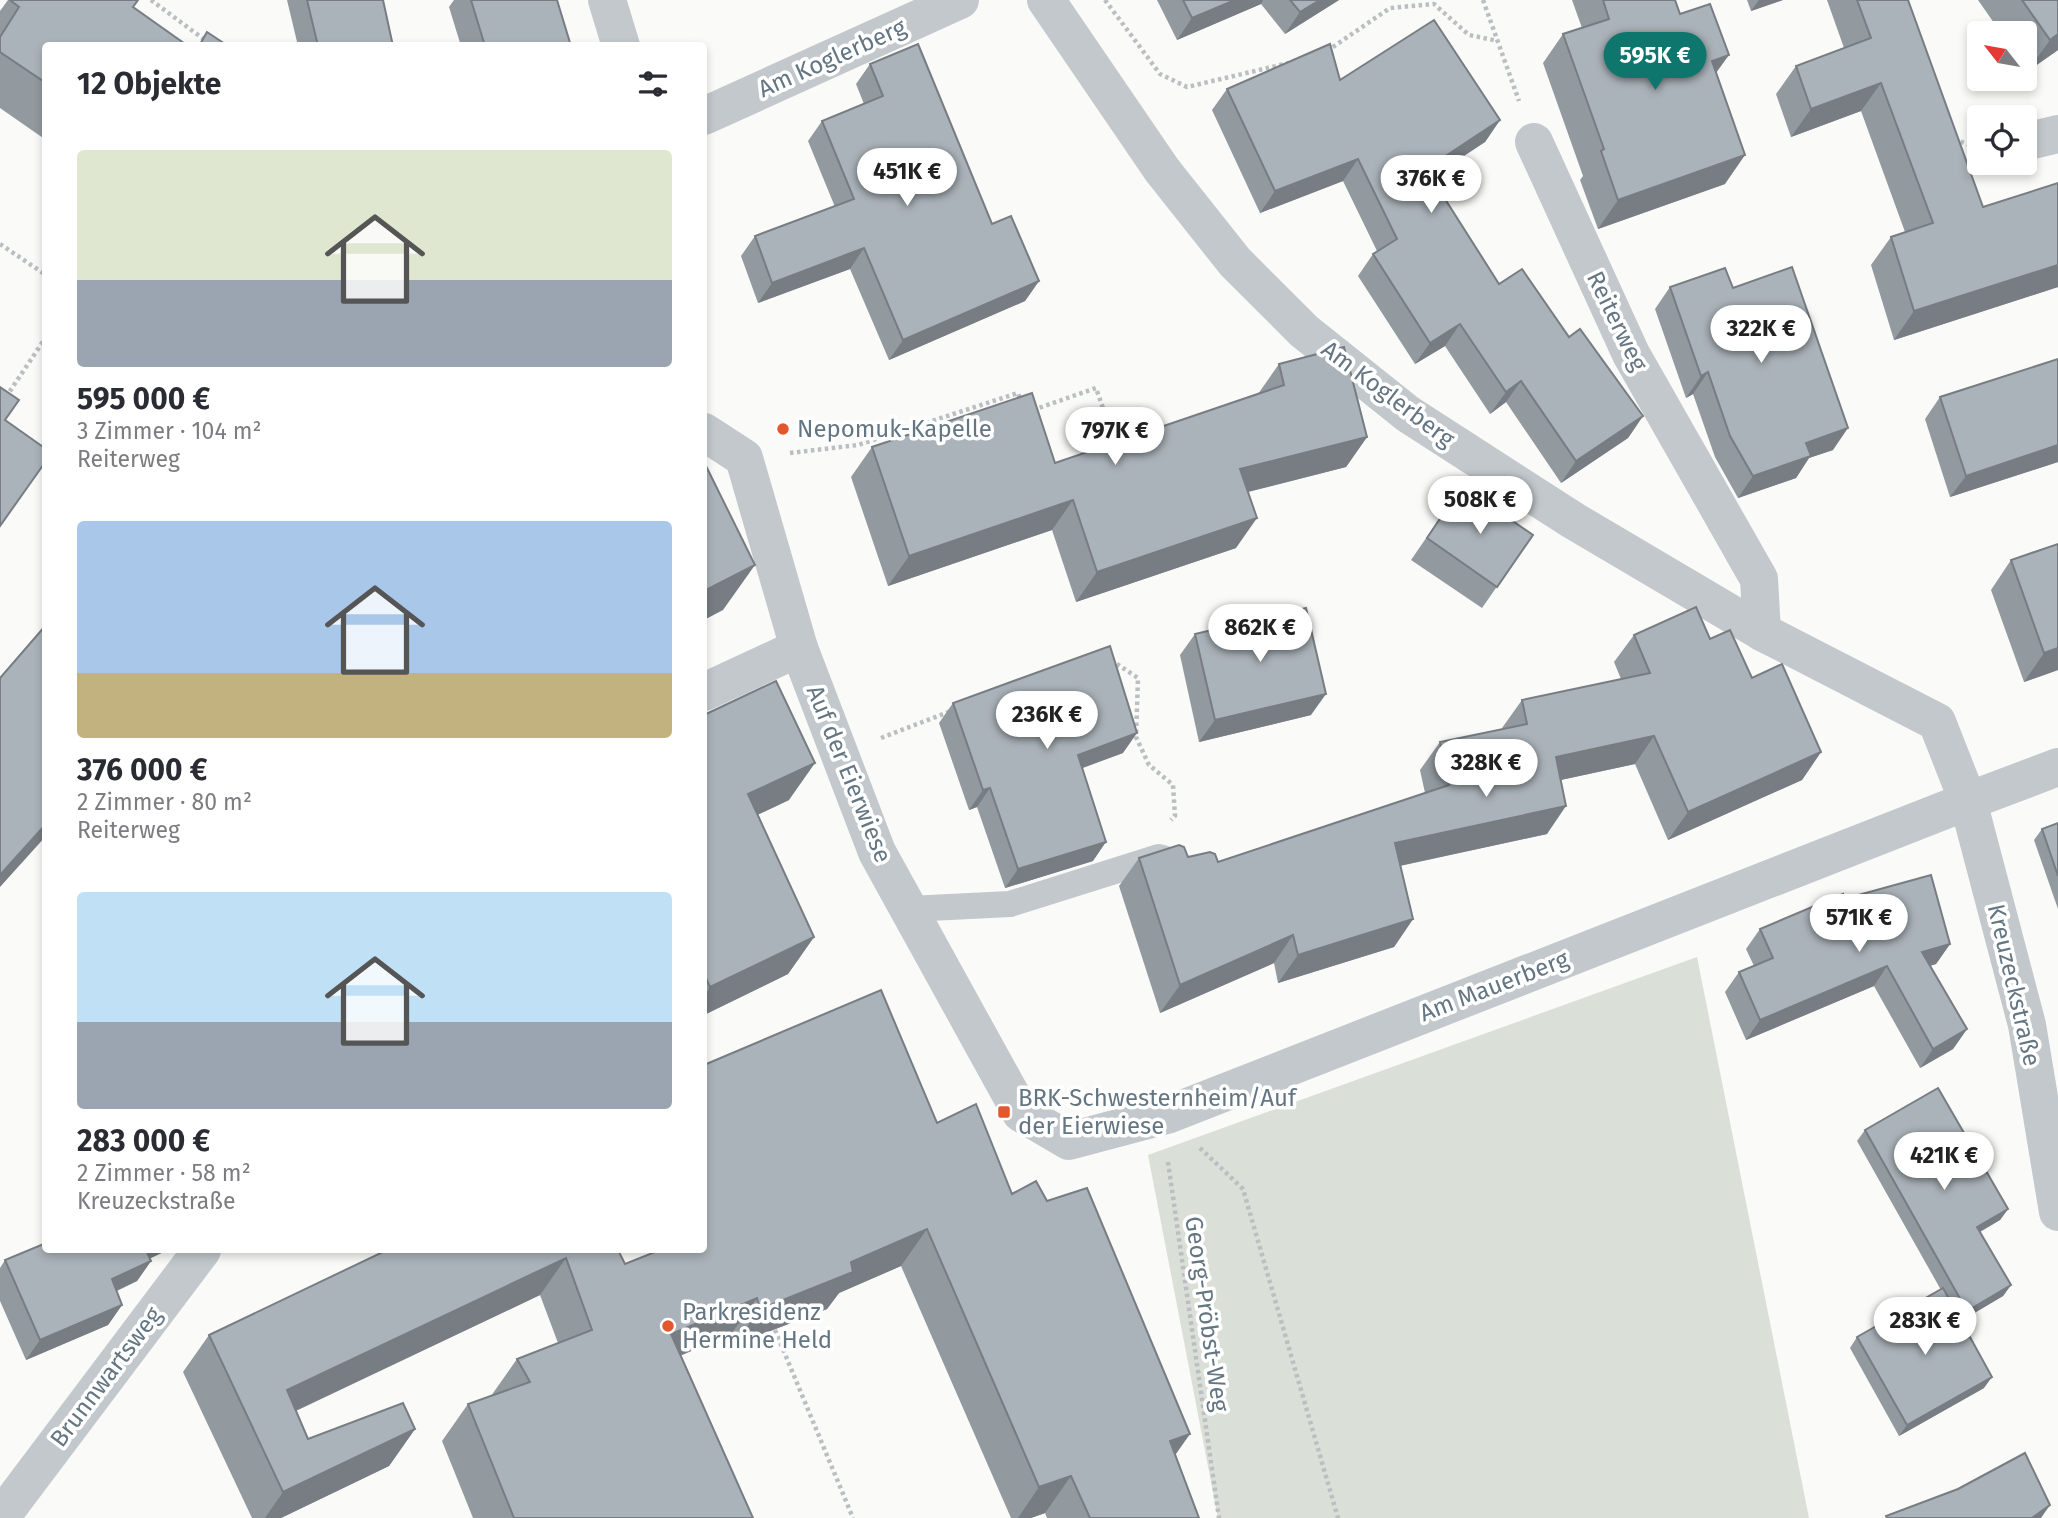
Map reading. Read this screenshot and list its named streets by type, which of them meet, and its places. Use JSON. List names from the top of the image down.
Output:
{
  "streets": {
    "street": [
      "Am Koglerberg",
      "Reiterweg",
      "Auf der Eierwiese",
      "Kreuzeckstraße",
      "Am Mauerberg",
      "Brunnwartsweg"
    ],
    "path": ["Georg-Pröbst-Weg"]
  },
  "crossings": [
    ["Am Koglerberg", "Reiterweg"],
    ["Am Koglerberg", "Kreuzeckstraße"],
    ["Am Koglerberg", "Am Mauerberg"],
    ["Auf der Eierwiese", "Am Mauerberg"],
    ["Kreuzeckstraße", "Am Mauerberg"],
    ["Am Mauerberg", "Georg-Pröbst-Weg"]
  ],
  "places": {
    "other": ["Nepomuk-Kapelle", "Parkresidenz Hermine Held"],
    "transit": ["BRK-Schwesternheim/Auf der Eierwiese"]
  },
  "north": "top left",
  "page": {
    "price": [
      "595K €",
      "451K €",
      "376K €",
      "322K €",
      "797K €",
      "508K €",
      "862K €",
      "236K €",
      "328K €",
      "571K €",
      "421K €",
      "283K €"
    ],
    "heading": "12 Objekte",
    "list": [
      {
        "name": "595 000 €",
        "note": "3 Zimmer · 104 m² · Reiterweg"
      },
      {
        "name": "376 000 €",
        "note": "2 Zimmer · 80 m² · Reiterweg"
      },
      {
        "name": "283 000 €",
        "note": "2 Zimmer · 58 m² · Kreuzeckstraße"
      }
    ]
  }
}
